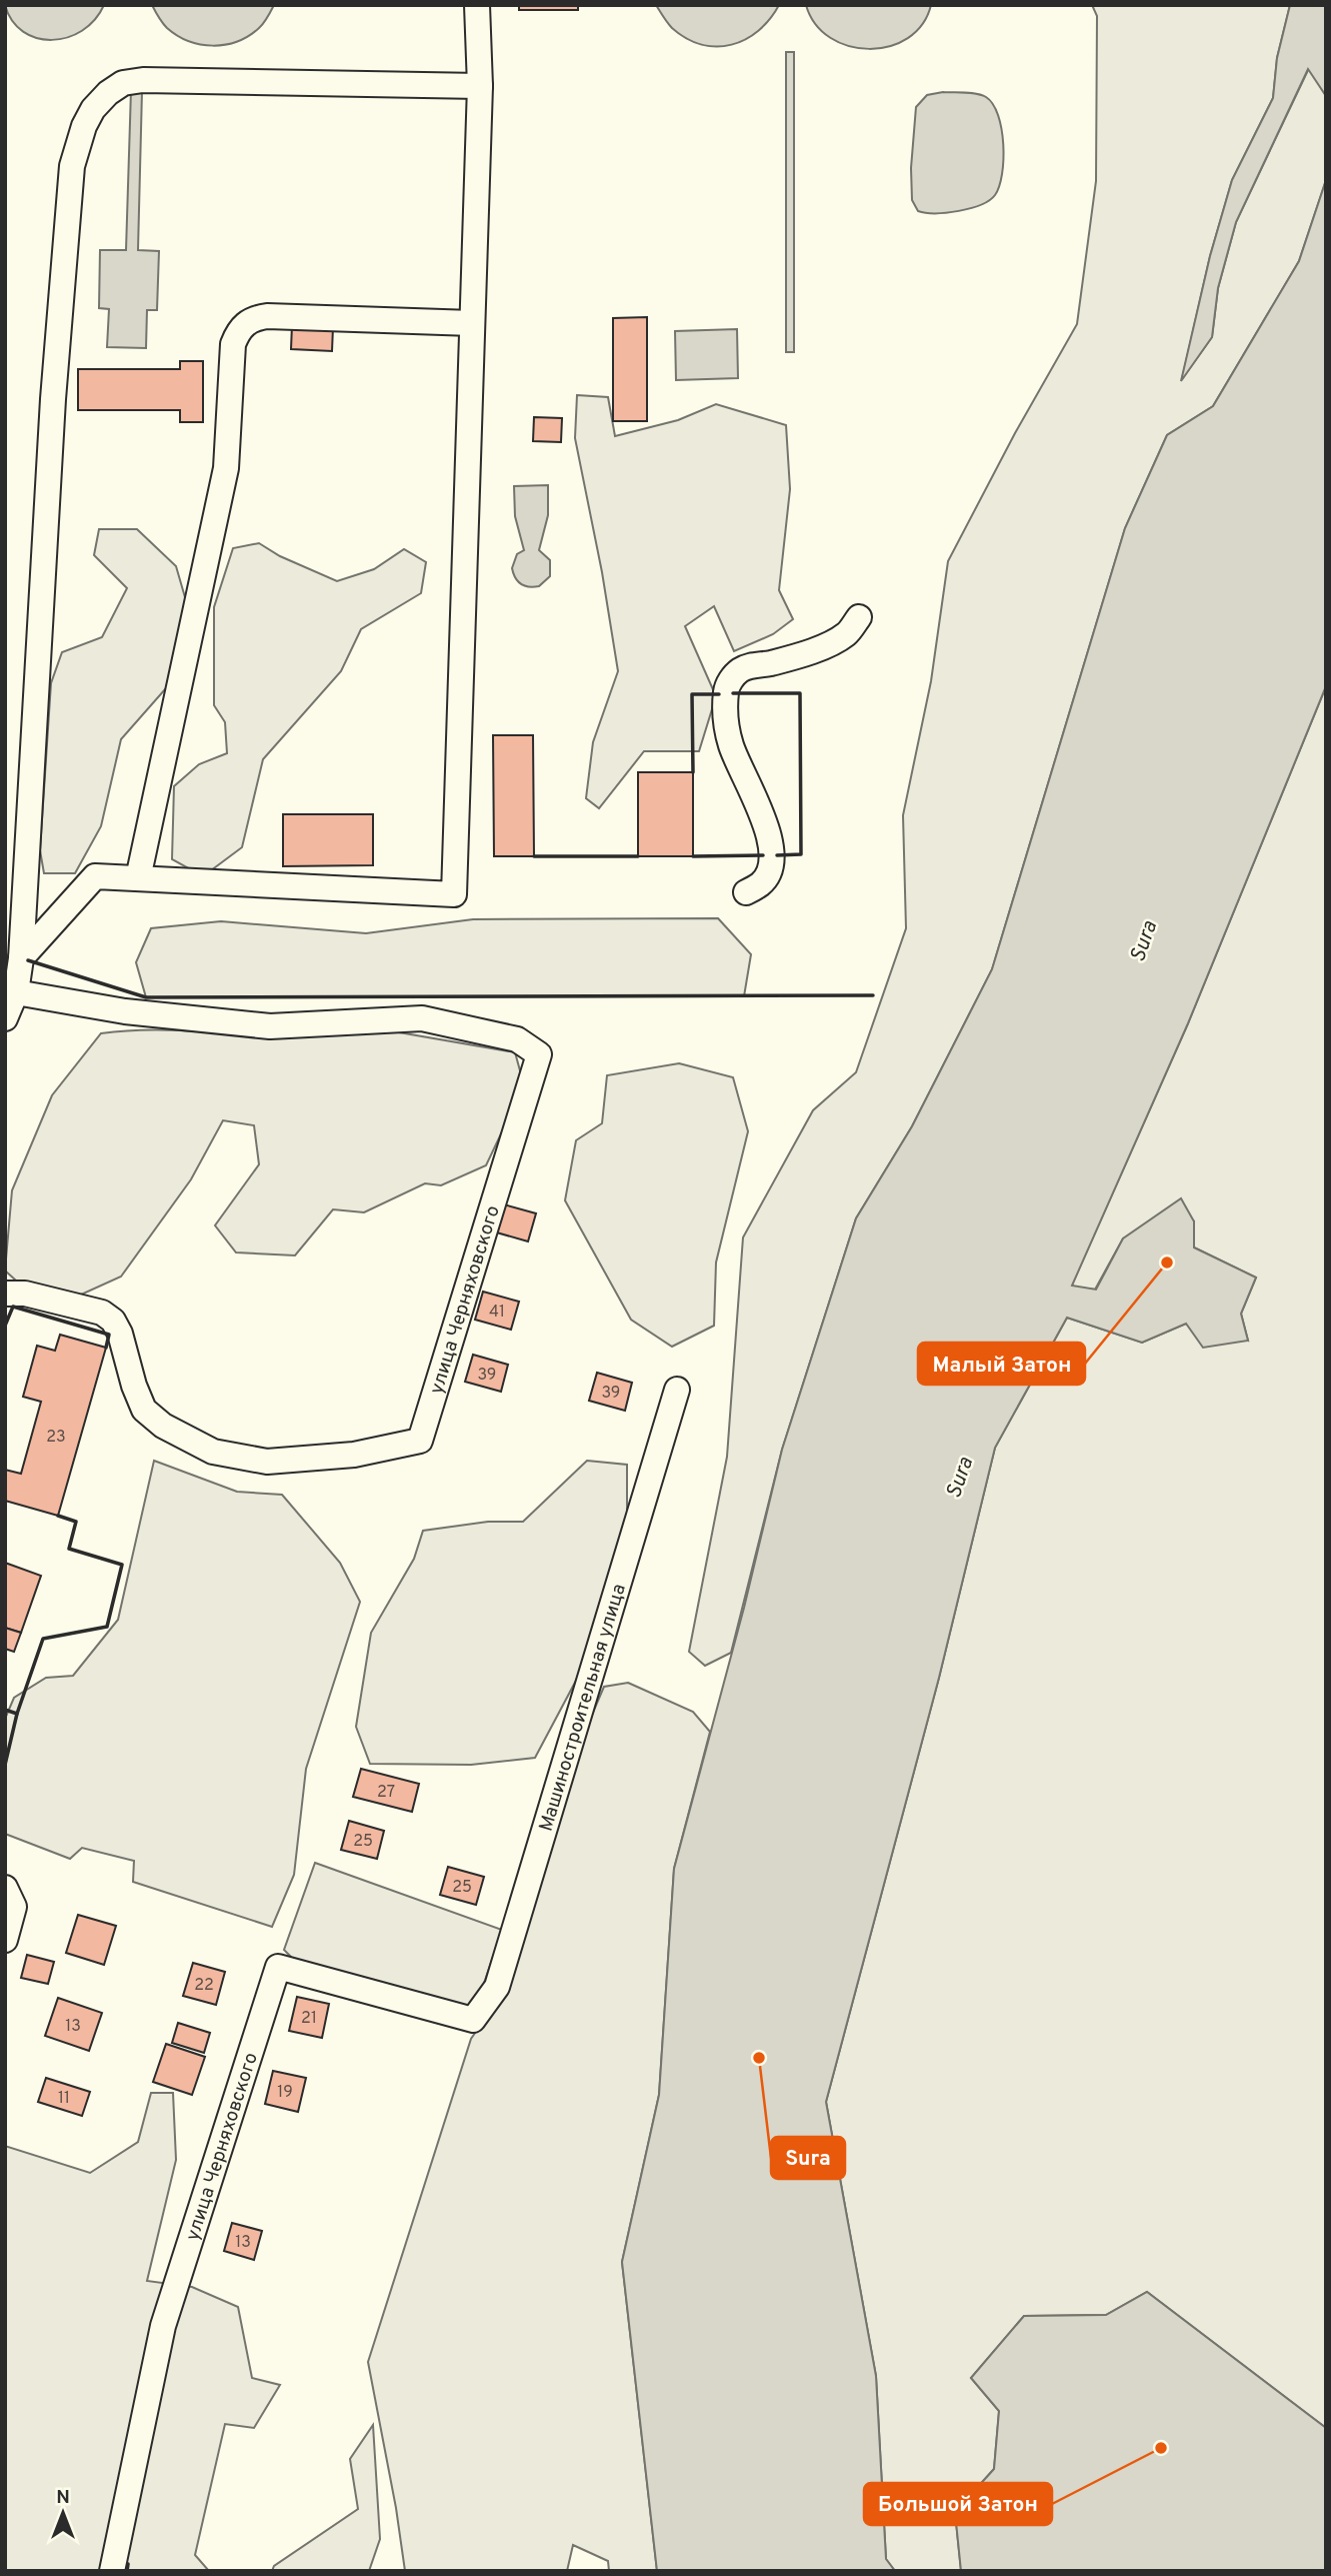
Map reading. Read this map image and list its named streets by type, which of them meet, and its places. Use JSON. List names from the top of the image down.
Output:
{
  "streets": {
    "street": ["улица Черняховского", "Машиностроительная улица"]
  },
  "crossings": [
    ["улица Черняховского", "Машиностроительная улица"]
  ],
  "water": ["Sura"],
  "places": ["Малый Затон", "Sura", "Большой Затон"],
  "house_numbers": [
    "41",
    "39",
    "39",
    "23",
    "27",
    "25",
    "25",
    "22",
    "21",
    "13",
    "19",
    "11",
    "13"
  ],
  "north": "top"
}
